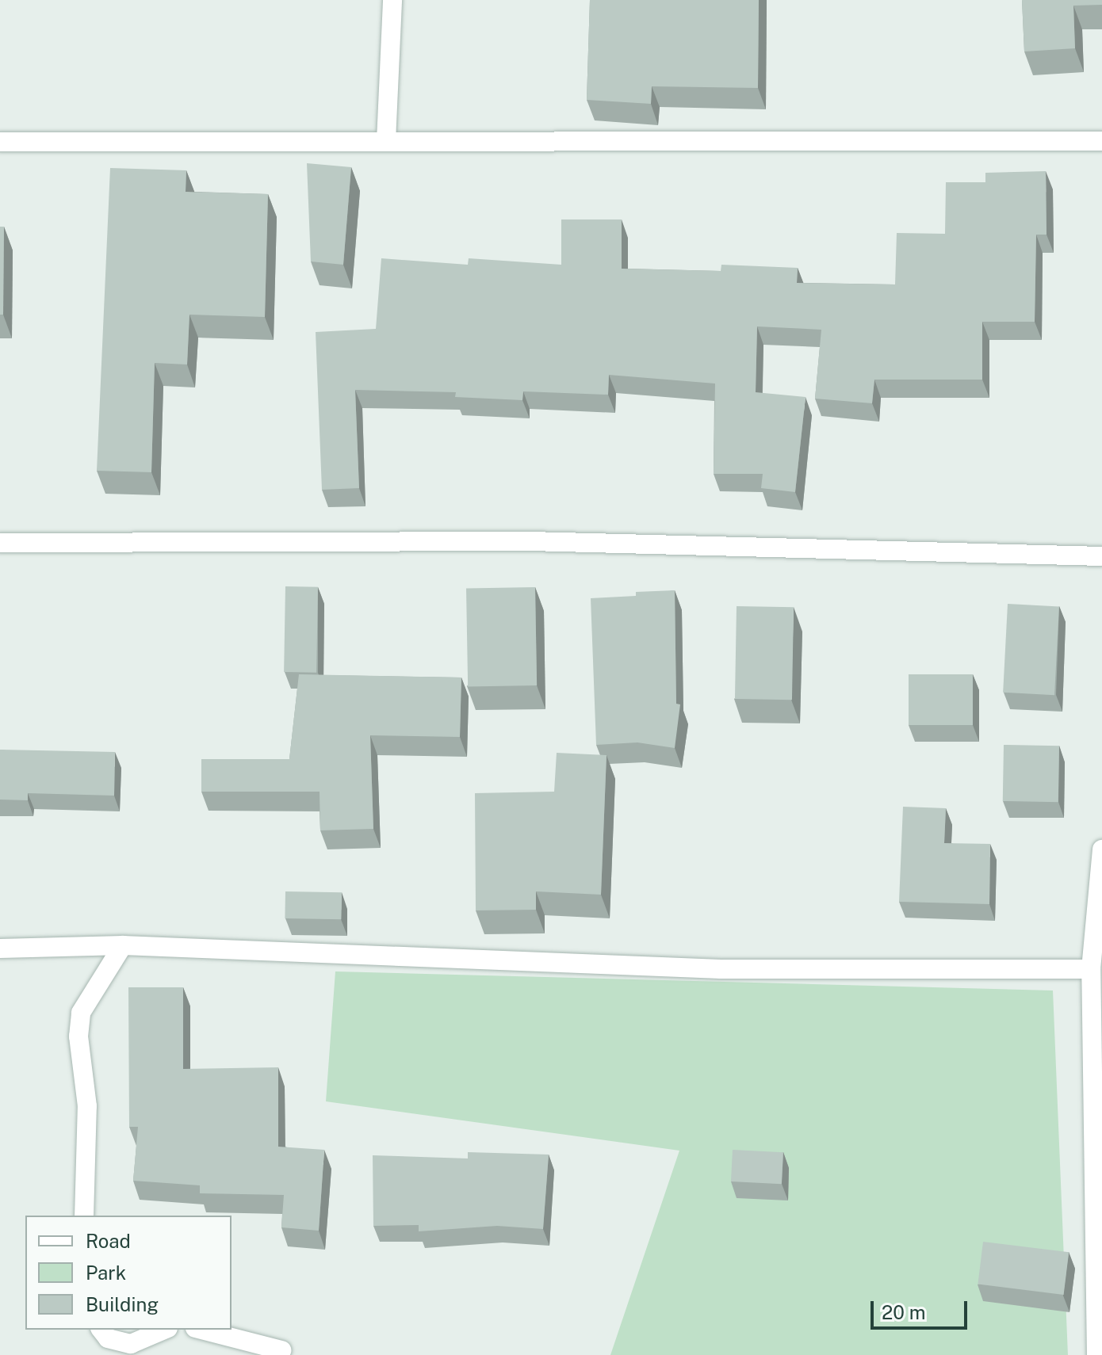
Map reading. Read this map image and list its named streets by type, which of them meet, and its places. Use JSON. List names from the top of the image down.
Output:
{
  "legend": ["Road", "Park", "Building"],
  "scale_bar": "20 m"
}
